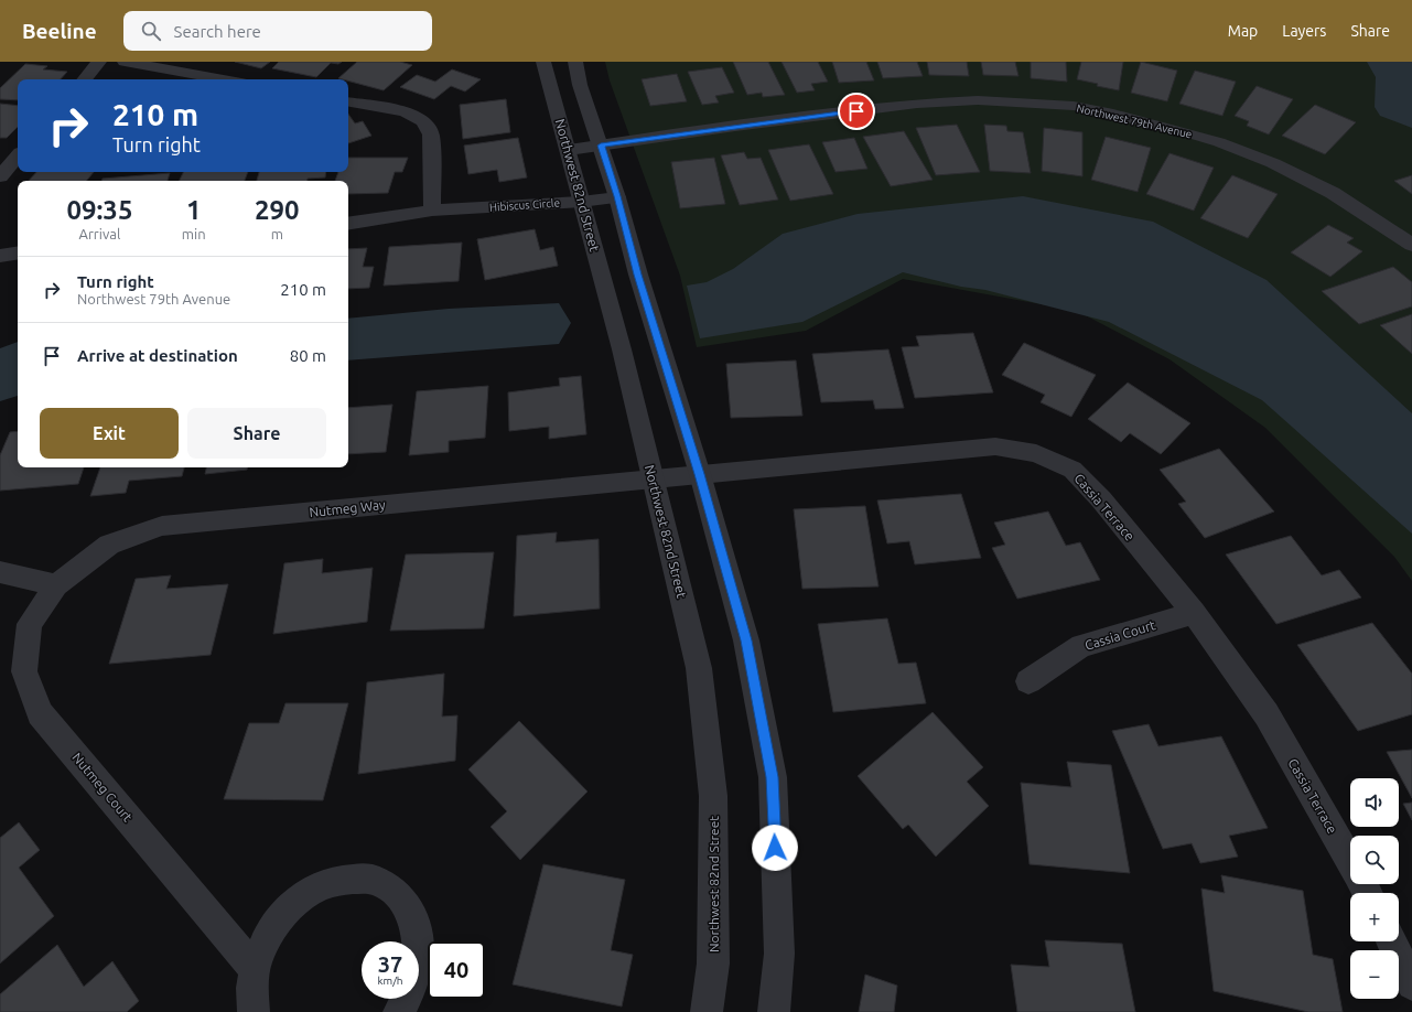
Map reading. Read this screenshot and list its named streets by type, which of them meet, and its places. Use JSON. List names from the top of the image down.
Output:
{
  "streets": {
    "street": [
      "Northwest 79th Avenue",
      "Northwest 82nd Street",
      "Hibiscus Circle",
      "Cassia Terrace",
      "Nutmeg Way",
      "Cassia Court",
      "Nutmeg Court"
    ]
  },
  "crossings": [
    ["Northwest 79th Avenue", "Northwest 82nd Street"],
    ["Northwest 82nd Street", "Hibiscus Circle"],
    ["Northwest 82nd Street", "Cassia Terrace"],
    ["Northwest 82nd Street", "Nutmeg Way"],
    ["Cassia Terrace", "Nutmeg Way"],
    ["Cassia Terrace", "Cassia Court"],
    ["Nutmeg Way", "Nutmeg Court"]
  ],
  "page": {
    "header": "Beeline",
    "search": "Search here",
    "nav": ["Map", "Layers", "Share"],
    "turn": ["210 m", "Turn right"],
    "eta": [
      "09:35",
      "Arrival",
      "1",
      "min",
      "290",
      "m"
    ],
    "list": [
      {
        "name": "Turn right",
        "note": "Northwest 79th Avenue",
        "value": "210 m"
      },
      {
        "name": "Arrive at destination",
        "value": "80 m"
      }
    ],
    "buttons": ["Exit", "Share"],
    "map_buttons": ["+", "−"],
    "speed": "37 km/h",
    "limit": "40"
  }
}
